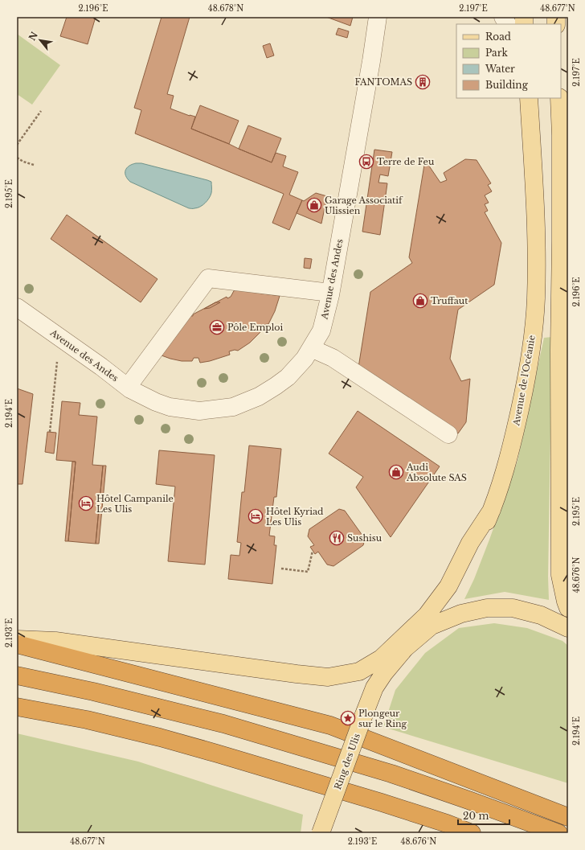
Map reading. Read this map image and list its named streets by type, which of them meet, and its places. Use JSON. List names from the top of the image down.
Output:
{
  "streets": {
    "main road": ["Avenue de l'Océanie", "Ring des Ulis"],
    "street": ["Avenue des Andes"]
  },
  "crossings": [
    ["Avenue de l'Océanie", "Ring des Ulis"]
  ],
  "places": {
    "building": ["FANTOMAS"],
    "bus stop": ["Terre de Feu"],
    "shop": ["Garage Associatif Ulissien", "Truffaut", "Audi Absolute SAS"],
    "office": ["Pôle Emploi"],
    "hotel": ["Hôtel Campanile Les Ulis", "Hôtel Kyriad Les Ulis"],
    "restaurant": ["Sushisu"],
    "place": ["Plongeur sur le Ring"]
  },
  "legend": [
    "Road",
    "Park",
    "Water",
    "Building"
  ],
  "scale_bar": "20 m",
  "north": "top left",
  "coordinates": [
    "2.196°E",
    "48.678°N",
    "2.197°E",
    "48.677°N",
    "2.195°E",
    "2.194°E",
    "48.676°N",
    "2.193°E"
  ]
}
